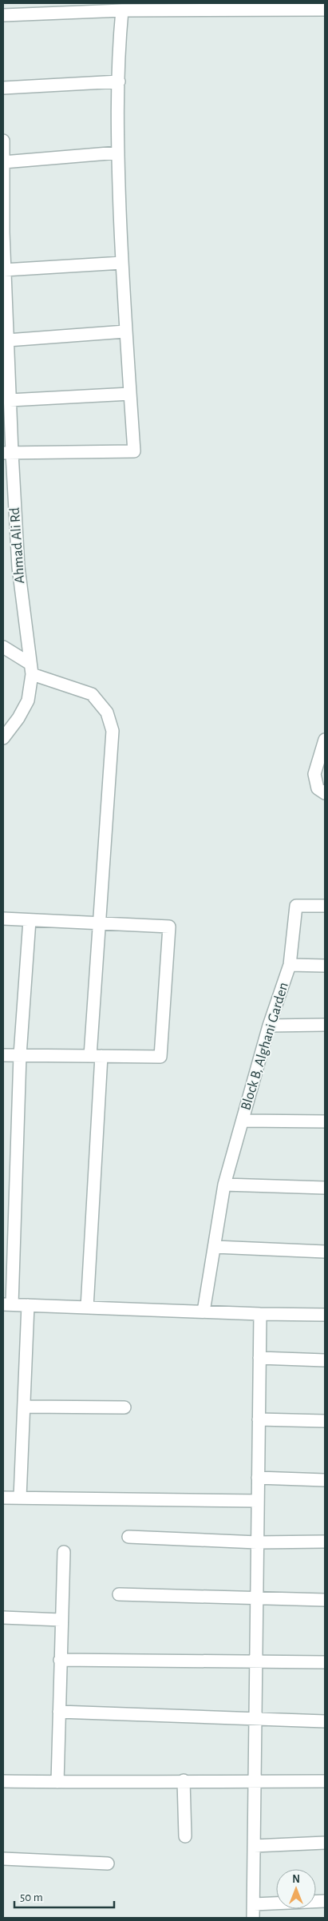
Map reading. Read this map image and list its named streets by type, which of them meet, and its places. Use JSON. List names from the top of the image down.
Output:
{
  "streets": {
    "street": ["Ahmad Ali Rd", "Block B, Alghani Garden"]
  },
  "scale_bar": "50 m",
  "north": "top"
}
